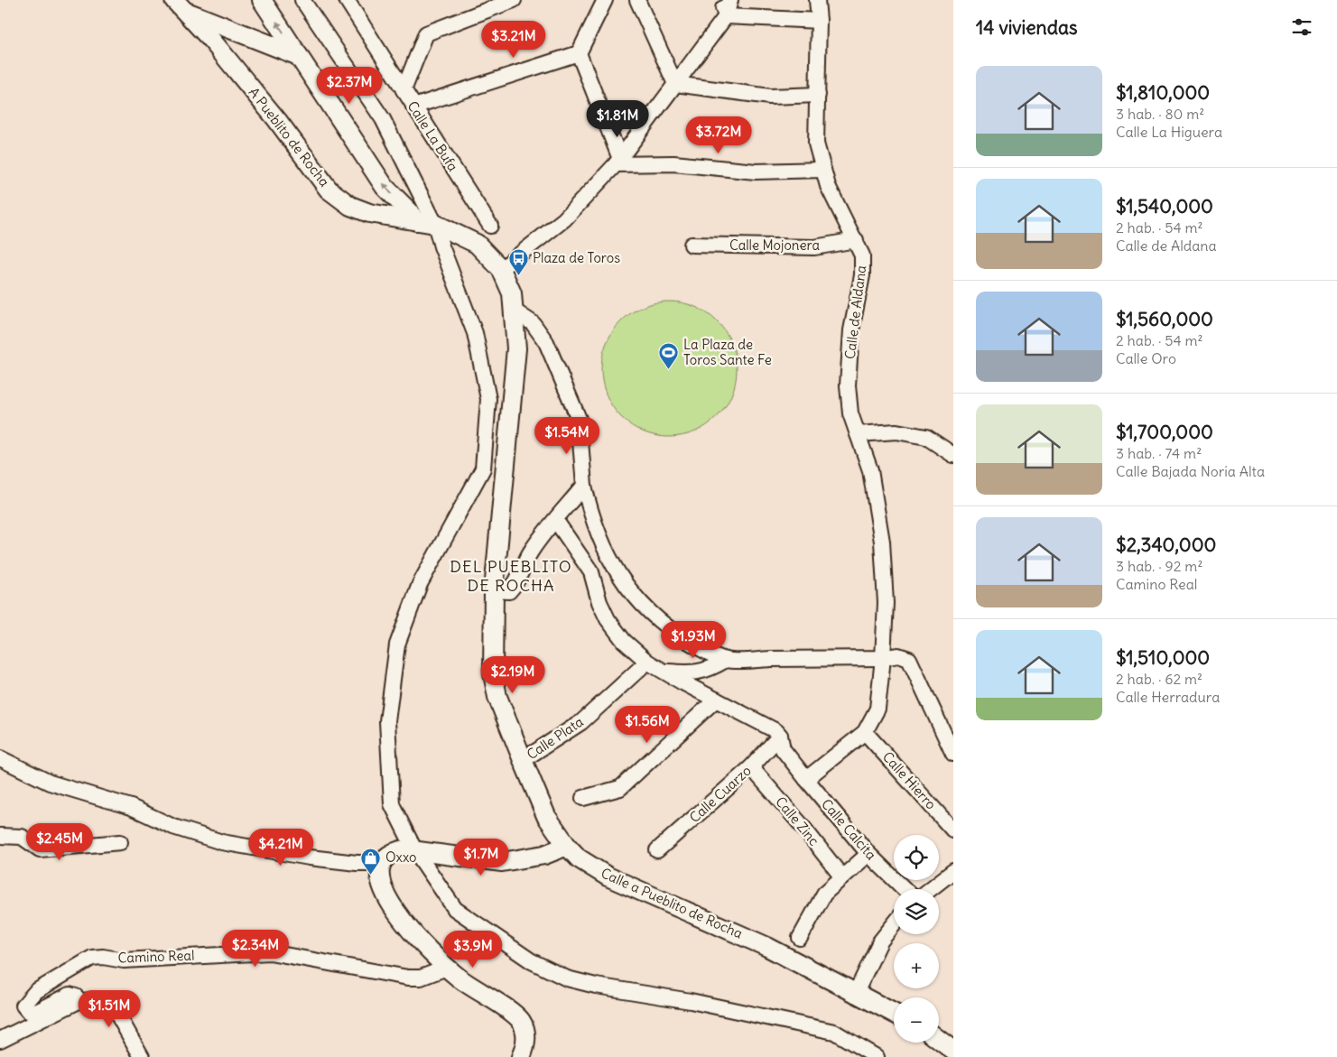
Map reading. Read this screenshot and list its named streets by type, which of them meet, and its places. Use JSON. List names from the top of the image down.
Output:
{
  "streets": {
    "street": [
      "Calle La Bufa",
      "A Pueblito de Rocha",
      "Calle Mojonera",
      "Calle de Aldana",
      "Calle Plata",
      "Calle Hierro",
      "Calle Cuarzo",
      "Calle Zinc",
      "Calle Calcita",
      "Calle a Pueblito de Rocha",
      "Camino Real"
    ]
  },
  "crossings": [
    ["A Pueblito de Rocha", "Calle a Pueblito de Rocha"],
    ["Calle Mojonera", "Calle de Aldana"],
    ["Calle de Aldana", "Calle Hierro"],
    ["Calle de Aldana", "Calle Calcita"],
    ["Calle Plata", "Calle a Pueblito de Rocha"],
    ["Calle Cuarzo", "Calle Zinc"]
  ],
  "districts": ["DEL PUEBLITO DE ROCHA"],
  "places": {
    "bus stop": ["Plaza de Toros"],
    "sports": ["La Plaza de Toros Sante Fe"],
    "shop": ["Oxxo"]
  },
  "page": {
    "heading": "14 viviendas",
    "price": [
      "$3.21M",
      "$2.37M",
      "$1.81M",
      "$3.72M",
      "$1.54M",
      "$1.93M",
      "$2.19M",
      "$1.56M",
      "$2.45M",
      "$4.21M",
      "$1.7M",
      "$2.34M",
      "$3.9M",
      "$1.51M"
    ],
    "list": [
      {
        "name": "$1,810,000",
        "note": "3 hab. · 80 m² · Calle La Higuera"
      },
      {
        "name": "$1,540,000",
        "note": "2 hab. · 54 m² · Calle de Aldana"
      },
      {
        "name": "$1,560,000",
        "note": "2 hab. · 54 m² · Calle Oro"
      },
      {
        "name": "$1,700,000",
        "note": "3 hab. · 74 m² · Calle Bajada Noria Alta"
      },
      {
        "name": "$2,340,000",
        "note": "3 hab. · 92 m² · Camino Real"
      },
      {
        "name": "$1,510,000",
        "note": "2 hab. · 62 m² · Calle Herradura"
      }
    ],
    "map_buttons": ["+", "−"]
  }
}
